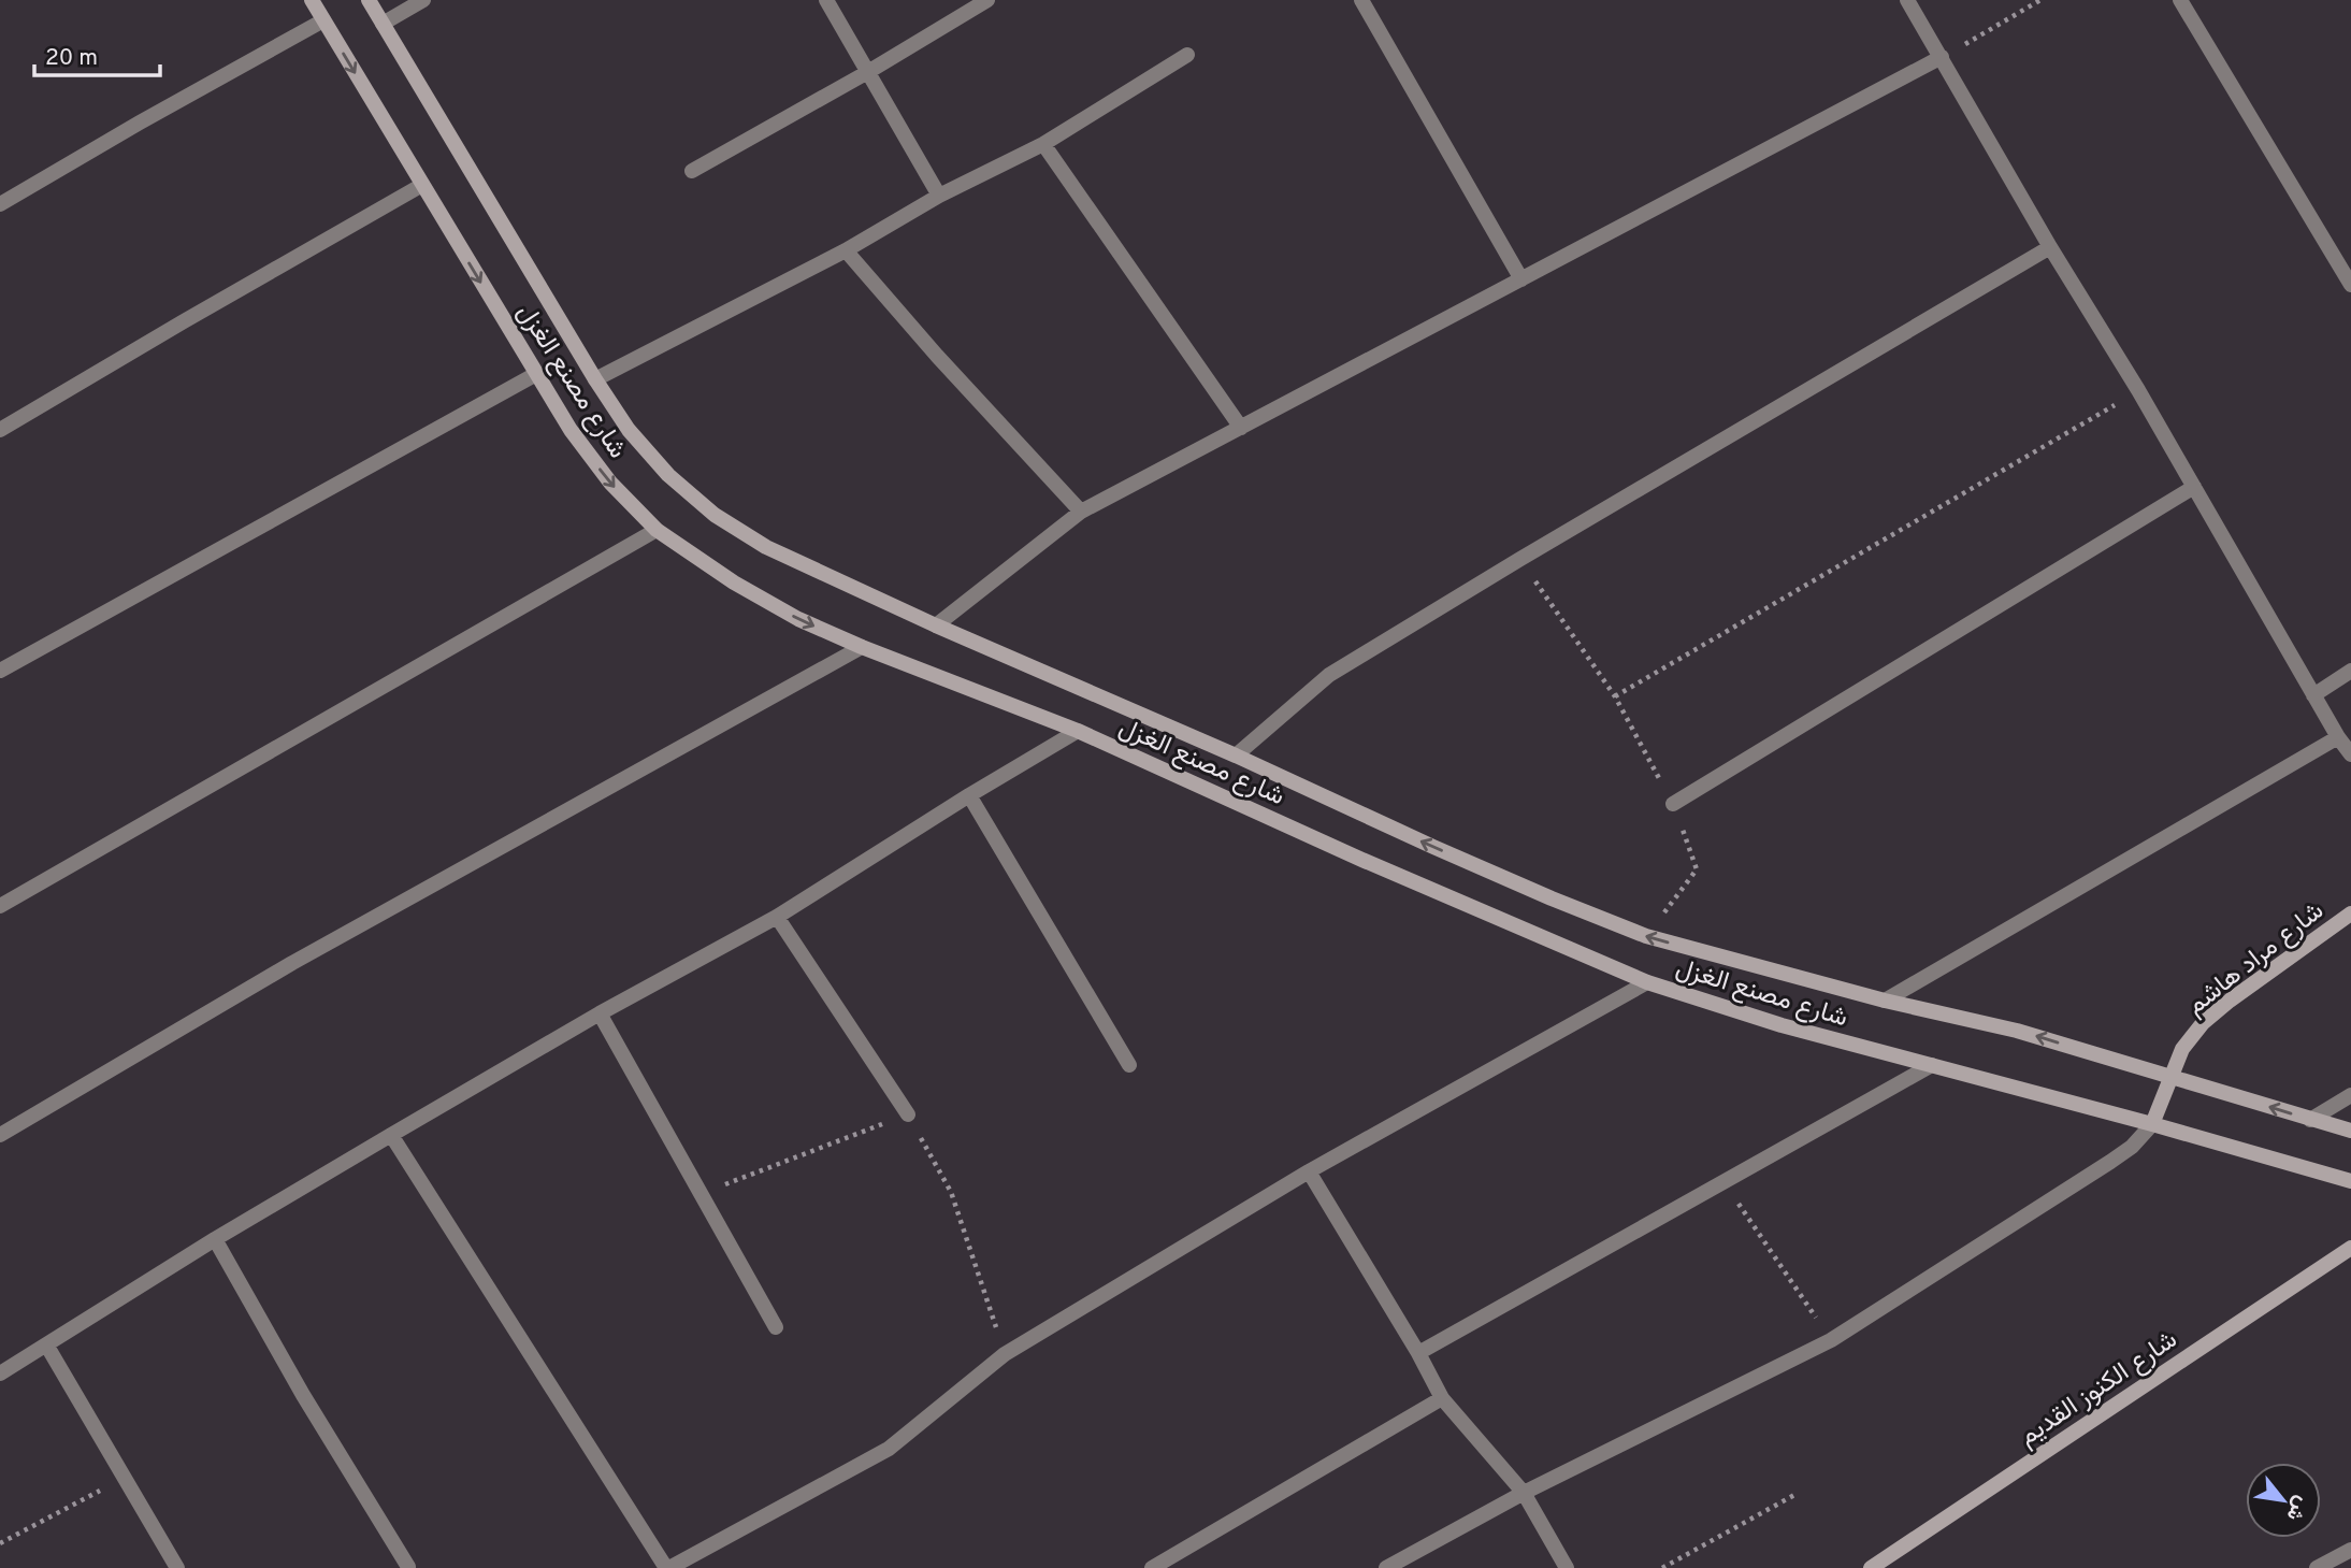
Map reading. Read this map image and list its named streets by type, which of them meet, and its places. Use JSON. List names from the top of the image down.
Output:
{
  "streets": {
    "street": ["شارع مصنع الغزل", "شارع مراد هاشم", "شارع الكنوز القديم"]
  },
  "crossings": [
    ["شارع مصنع الغزل", "شارع مراد هاشم"]
  ],
  "scale_bar": "20 m",
  "north": "bottom right"
}
